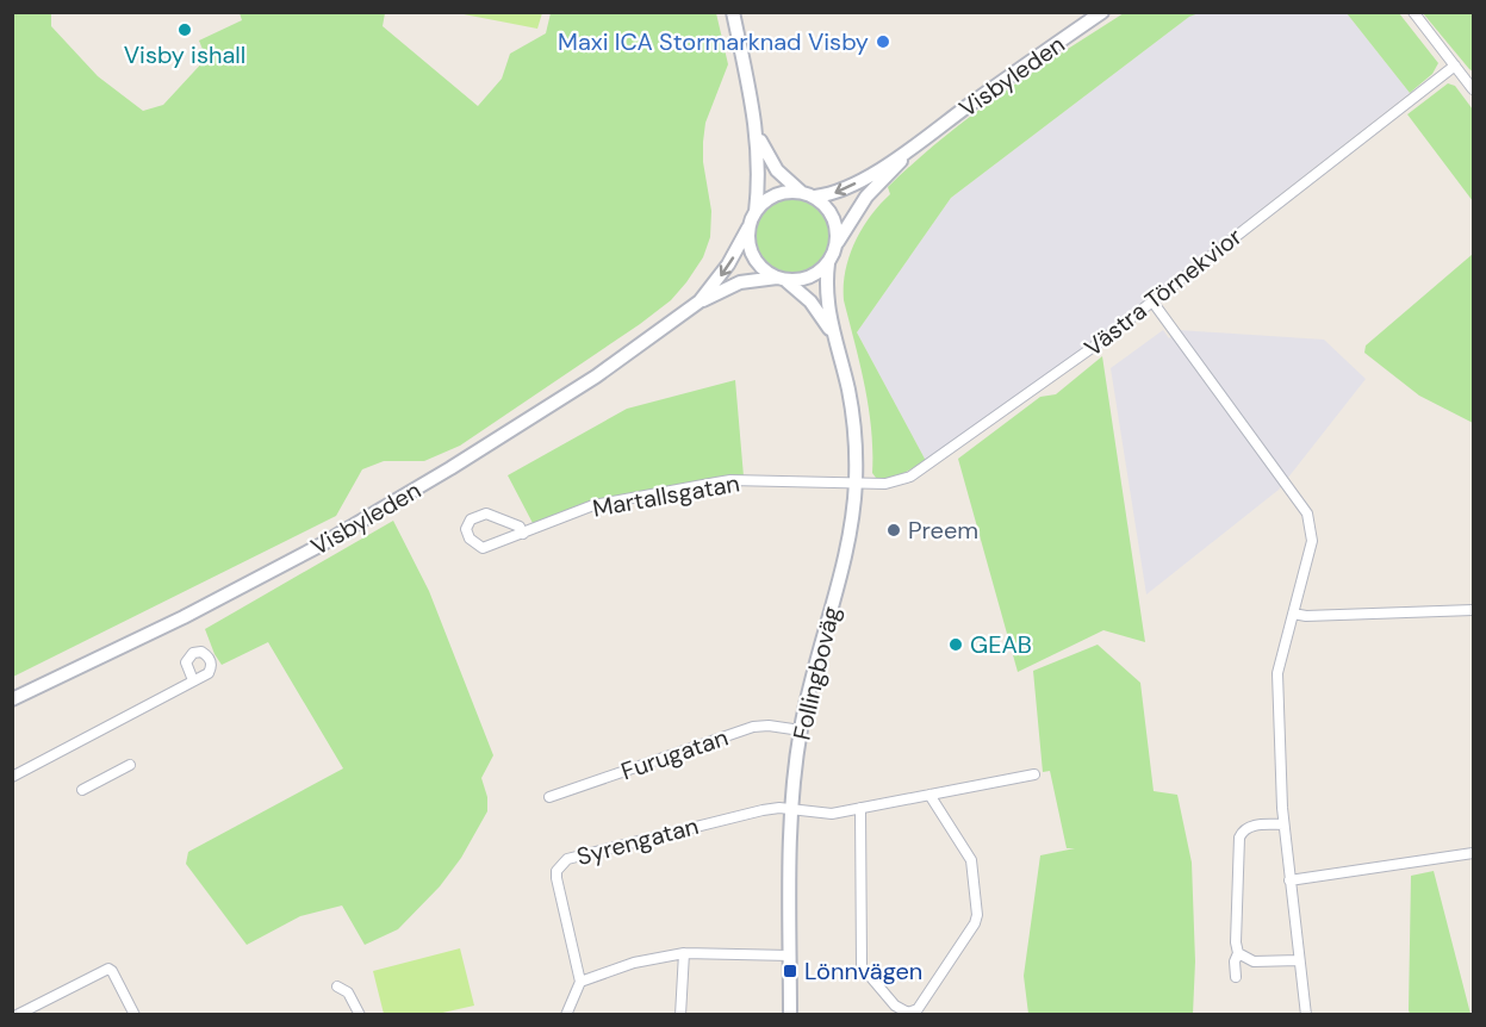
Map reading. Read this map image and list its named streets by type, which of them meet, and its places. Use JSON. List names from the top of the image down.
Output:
{
  "streets": {
    "main road": ["Visbyleden", "Follingboväg"],
    "street": [
      "Västra Törnekvior",
      "Martallsgatan",
      "Furugatan",
      "Syrengatan"
    ]
  },
  "crossings": [
    ["Visbyleden", "Follingboväg"],
    ["Västra Törnekvior", "Martallsgatan"],
    ["Västra Törnekvior", "Follingboväg"],
    ["Martallsgatan", "Follingboväg"],
    ["Follingboväg", "Furugatan"],
    ["Follingboväg", "Syrengatan"]
  ],
  "places": {
    "other": [
      "Visby ishall",
      "Maxi ICA Stormarknad Visby",
      "Preem",
      "GEAB"
    ],
    "transit": ["Lönnvägen"]
  }
}
